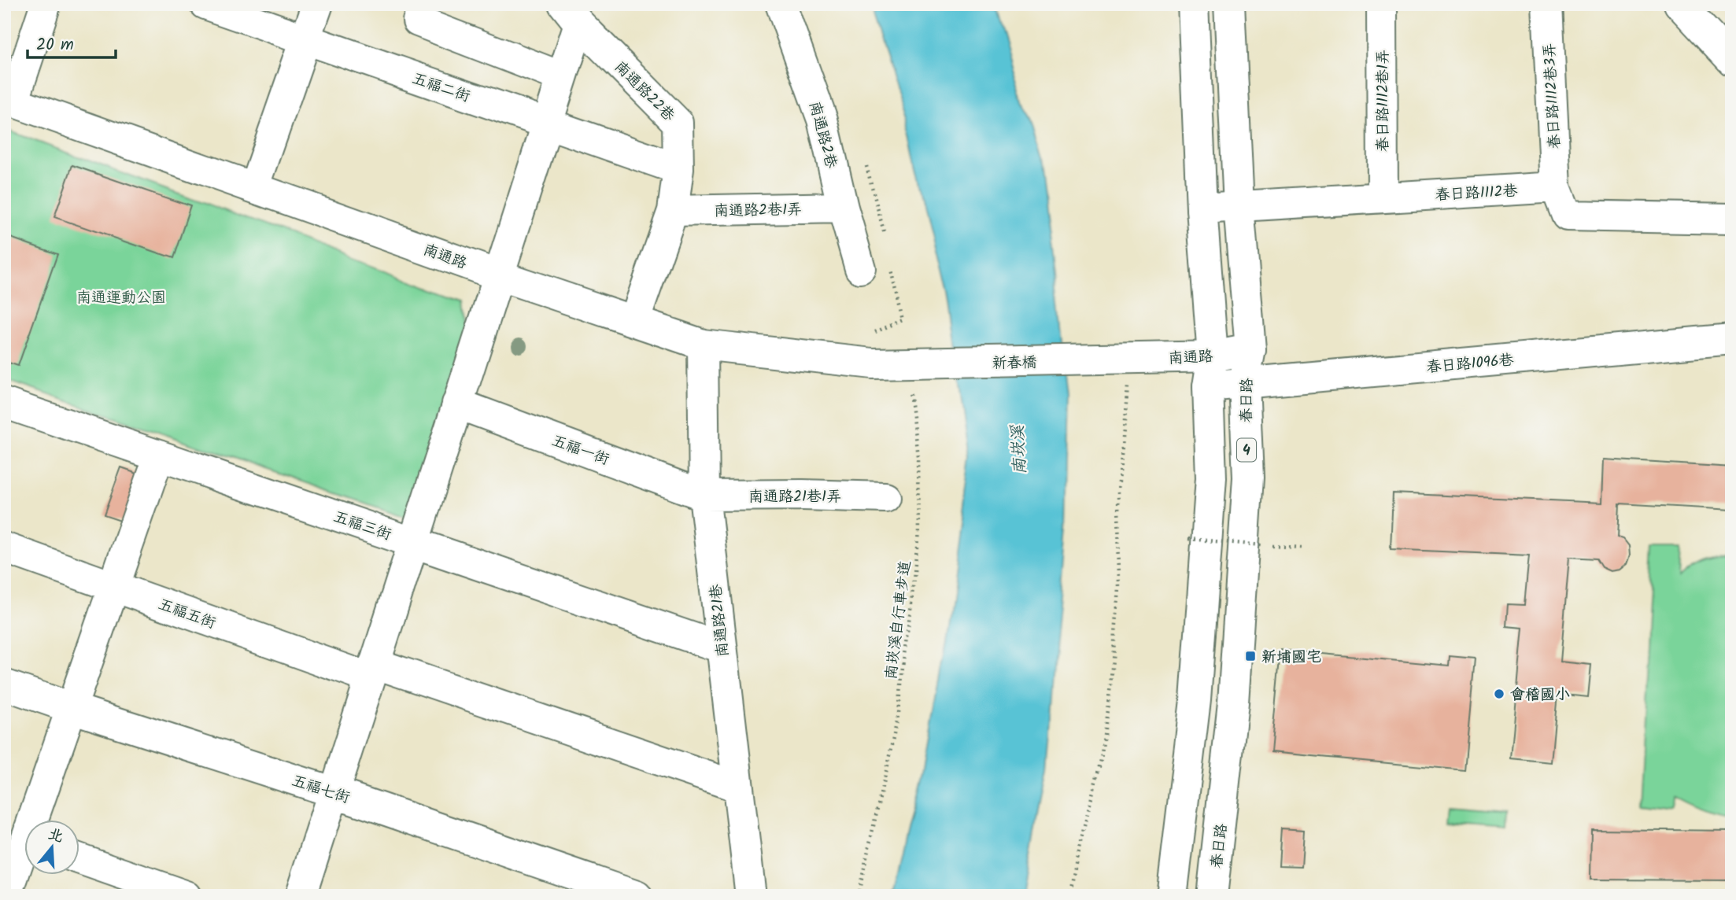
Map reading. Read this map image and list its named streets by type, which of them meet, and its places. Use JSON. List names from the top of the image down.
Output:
{
  "streets": {
    "main road": [
      "五福二街",
      "南通路22巷",
      "春日路1112巷3弄",
      "春日路1112巷1弄",
      "南通路2巷",
      "春日路1112巷",
      "南通路2巷1弄",
      "南通路",
      "新春橋",
      "春日路1096巷",
      "春日路",
      "五福一街",
      "4",
      "南通路21巷1弄",
      "五福三街",
      "五福五街",
      "南通路21巷",
      "五福七街"
    ],
    "path": ["南崁溪自行車步道"]
  },
  "crossings": [
    ["五福二街", "南通路22巷"],
    ["南通路22巷", "南通路2巷1弄"],
    ["南通路22巷", "南通路"],
    ["春日路1112巷3弄", "春日路1112巷"],
    ["春日路1112巷1弄", "春日路1112巷"],
    ["南通路2巷", "南通路2巷1弄"],
    ["春日路1112巷", "春日路"],
    ["南通路", "新春橋"],
    ["南通路", "春日路"],
    ["南通路", "南崁溪自行車步道"],
    ["南通路", "南通路21巷"],
    ["新春橋", "南崁溪自行車步道"],
    ["春日路1096巷", "春日路"],
    ["五福一街", "南通路21巷1弄"],
    ["五福一街", "南通路21巷"],
    ["南通路21巷1弄", "南通路21巷"],
    ["五福三街", "南通路21巷"],
    ["五福五街", "南通路21巷"]
  ],
  "water": ["南崁溪"],
  "parks": ["南通運動公園"],
  "places": {
    "transit": ["新埔國宅"],
    "other": ["會稽國小"]
  },
  "scale_bar": "20 m",
  "north": "top"
}
